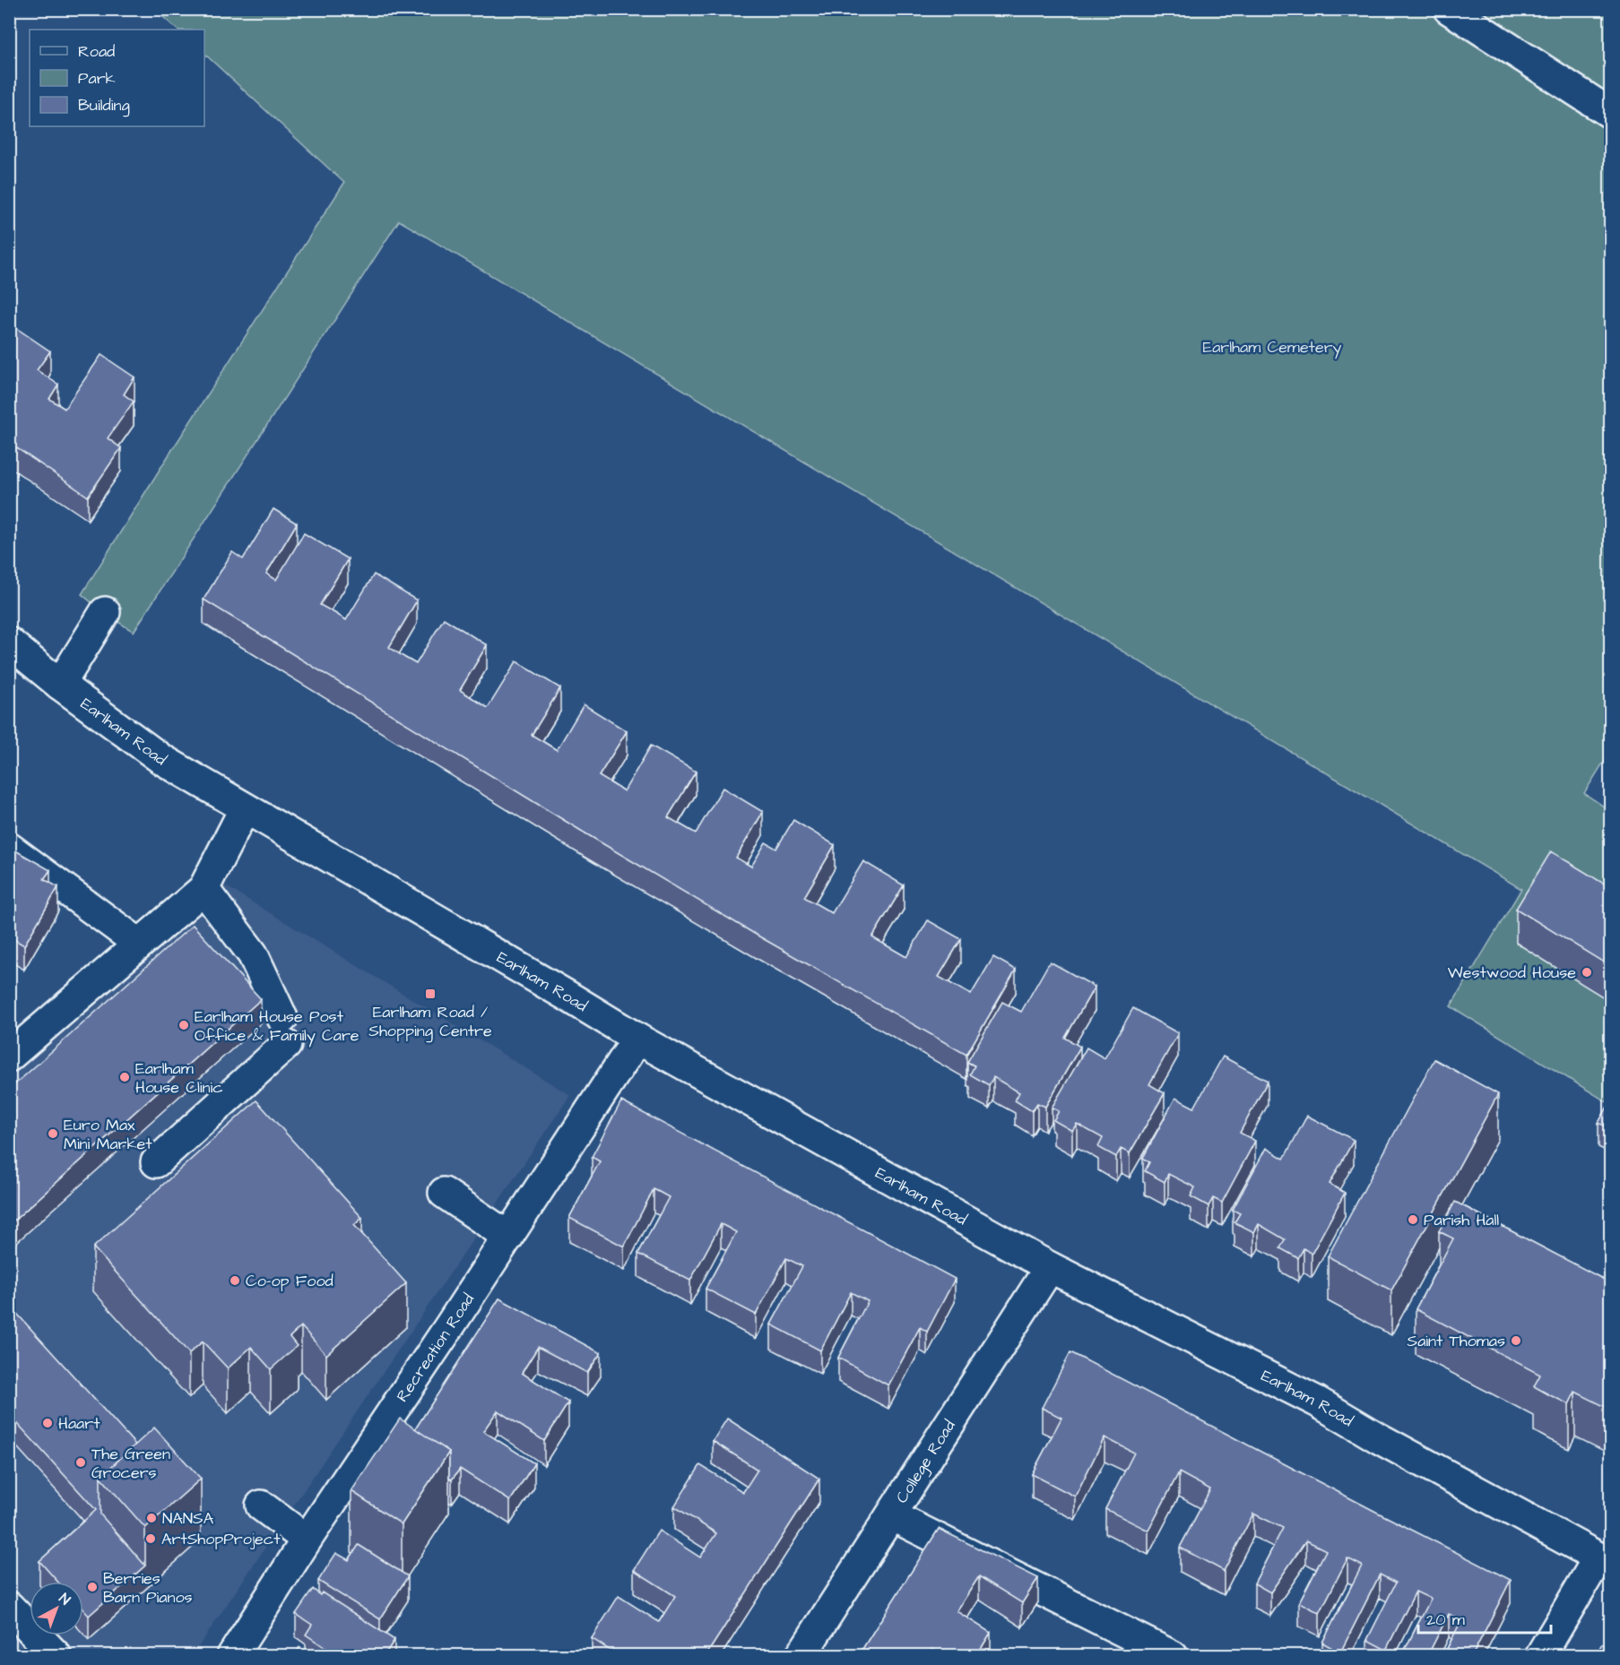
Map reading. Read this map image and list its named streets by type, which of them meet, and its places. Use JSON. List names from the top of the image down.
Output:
{
  "streets": {
    "street": ["Earlham Road", "Recreation Road", "College Road"]
  },
  "crossings": [
    ["Earlham Road", "Recreation Road"],
    ["Earlham Road", "College Road"]
  ],
  "parks": ["Earlham Cemetery"],
  "places": {
    "other": [
      "Westwood House",
      "Earlham House Post Office & Family Care",
      "Earlham House Clinic",
      "Euro Max Mini Market",
      "Parish Hall",
      "Co-op Food",
      "Saint Thomas",
      "Haart",
      "The Green Grocers",
      "NANSA",
      "ArtShopProject",
      "Berries Barn Pianos"
    ],
    "transit": ["Earlham Road / Shopping Centre"]
  },
  "legend": ["Road", "Park", "Building"],
  "scale_bar": "20 m",
  "north": "top right"
}
